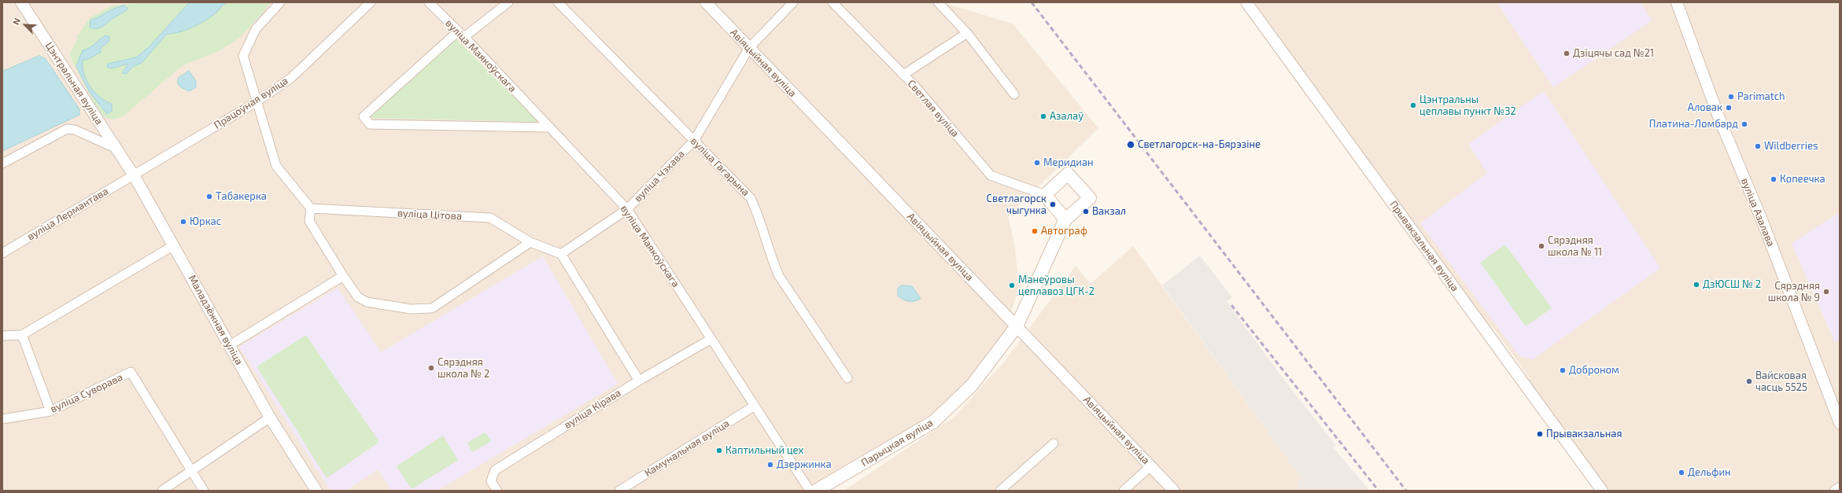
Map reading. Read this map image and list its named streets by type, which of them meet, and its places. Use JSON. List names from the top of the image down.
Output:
{
  "streets": {
    "main road": ["Парыцкая вуліца"],
    "street": [
      "вуліца Маякоўскага",
      "Авіяцыйная вуліца",
      "Цэнтральная вуліца",
      "Працоўная вуліца",
      "Светлая вуліца",
      "вуліца Гагарына",
      "вуліца Чэхава",
      "вуліца Азалава",
      "вуліца Лермантава",
      "вуліца Цітова",
      "Прывакзальная вуліца",
      "Маладзёжная вуліца",
      "вуліца Суворава",
      "вуліца Кірава",
      "Камунальная вуліца"
    ]
  },
  "crossings": [
    ["вуліца Маякоўскага", "вуліца Чэхава"],
    ["вуліца Маякоўскага", "вуліца Кірава"],
    ["вуліца Маякоўскага", "Камунальная вуліца"],
    ["Авіяцыйная вуліца", "вуліца Чэхава"],
    ["Авіяцыйная вуліца", "Парыцкая вуліца"],
    ["Цэнтральная вуліца", "Маладзёжная вуліца"],
    ["Працоўная вуліца", "вуліца Лермантава"],
    ["Працоўная вуліца", "Маладзёжная вуліца"],
    ["вуліца Гагарына", "вуліца Чэхава"],
    ["вуліца Чэхава", "вуліца Цітова"],
    ["вуліца Лермантава", "Маладзёжная вуліца"]
  ],
  "places": [
    "Дзіцячы сад №21",
    "Parimatch",
    "Цэнтральны цеплавы пункт №32",
    "Аловак",
    "Азалаў",
    "Платина-Ломбард",
    "Светлагорск-на-Бярэзіне",
    "Wildberries",
    "Меридиан",
    "Копеечка",
    "Табакерка",
    "Светлагорск чыгунка",
    "Вакзал",
    "Юркас",
    "Автограф",
    "Сярэдняя школа № 11",
    "ДзЮСШ № 2",
    "Манеўровы цеплавоз ЦГК-2",
    "Сярэдняя школа № 9",
    "Сярэдняя школа № 2",
    "Доброном",
    "Вайсковая часць 5525",
    "Прывакзальная",
    "Каптильный цех",
    "Дзержинка",
    "Дельфин"
  ],
  "north": "top left"
}
